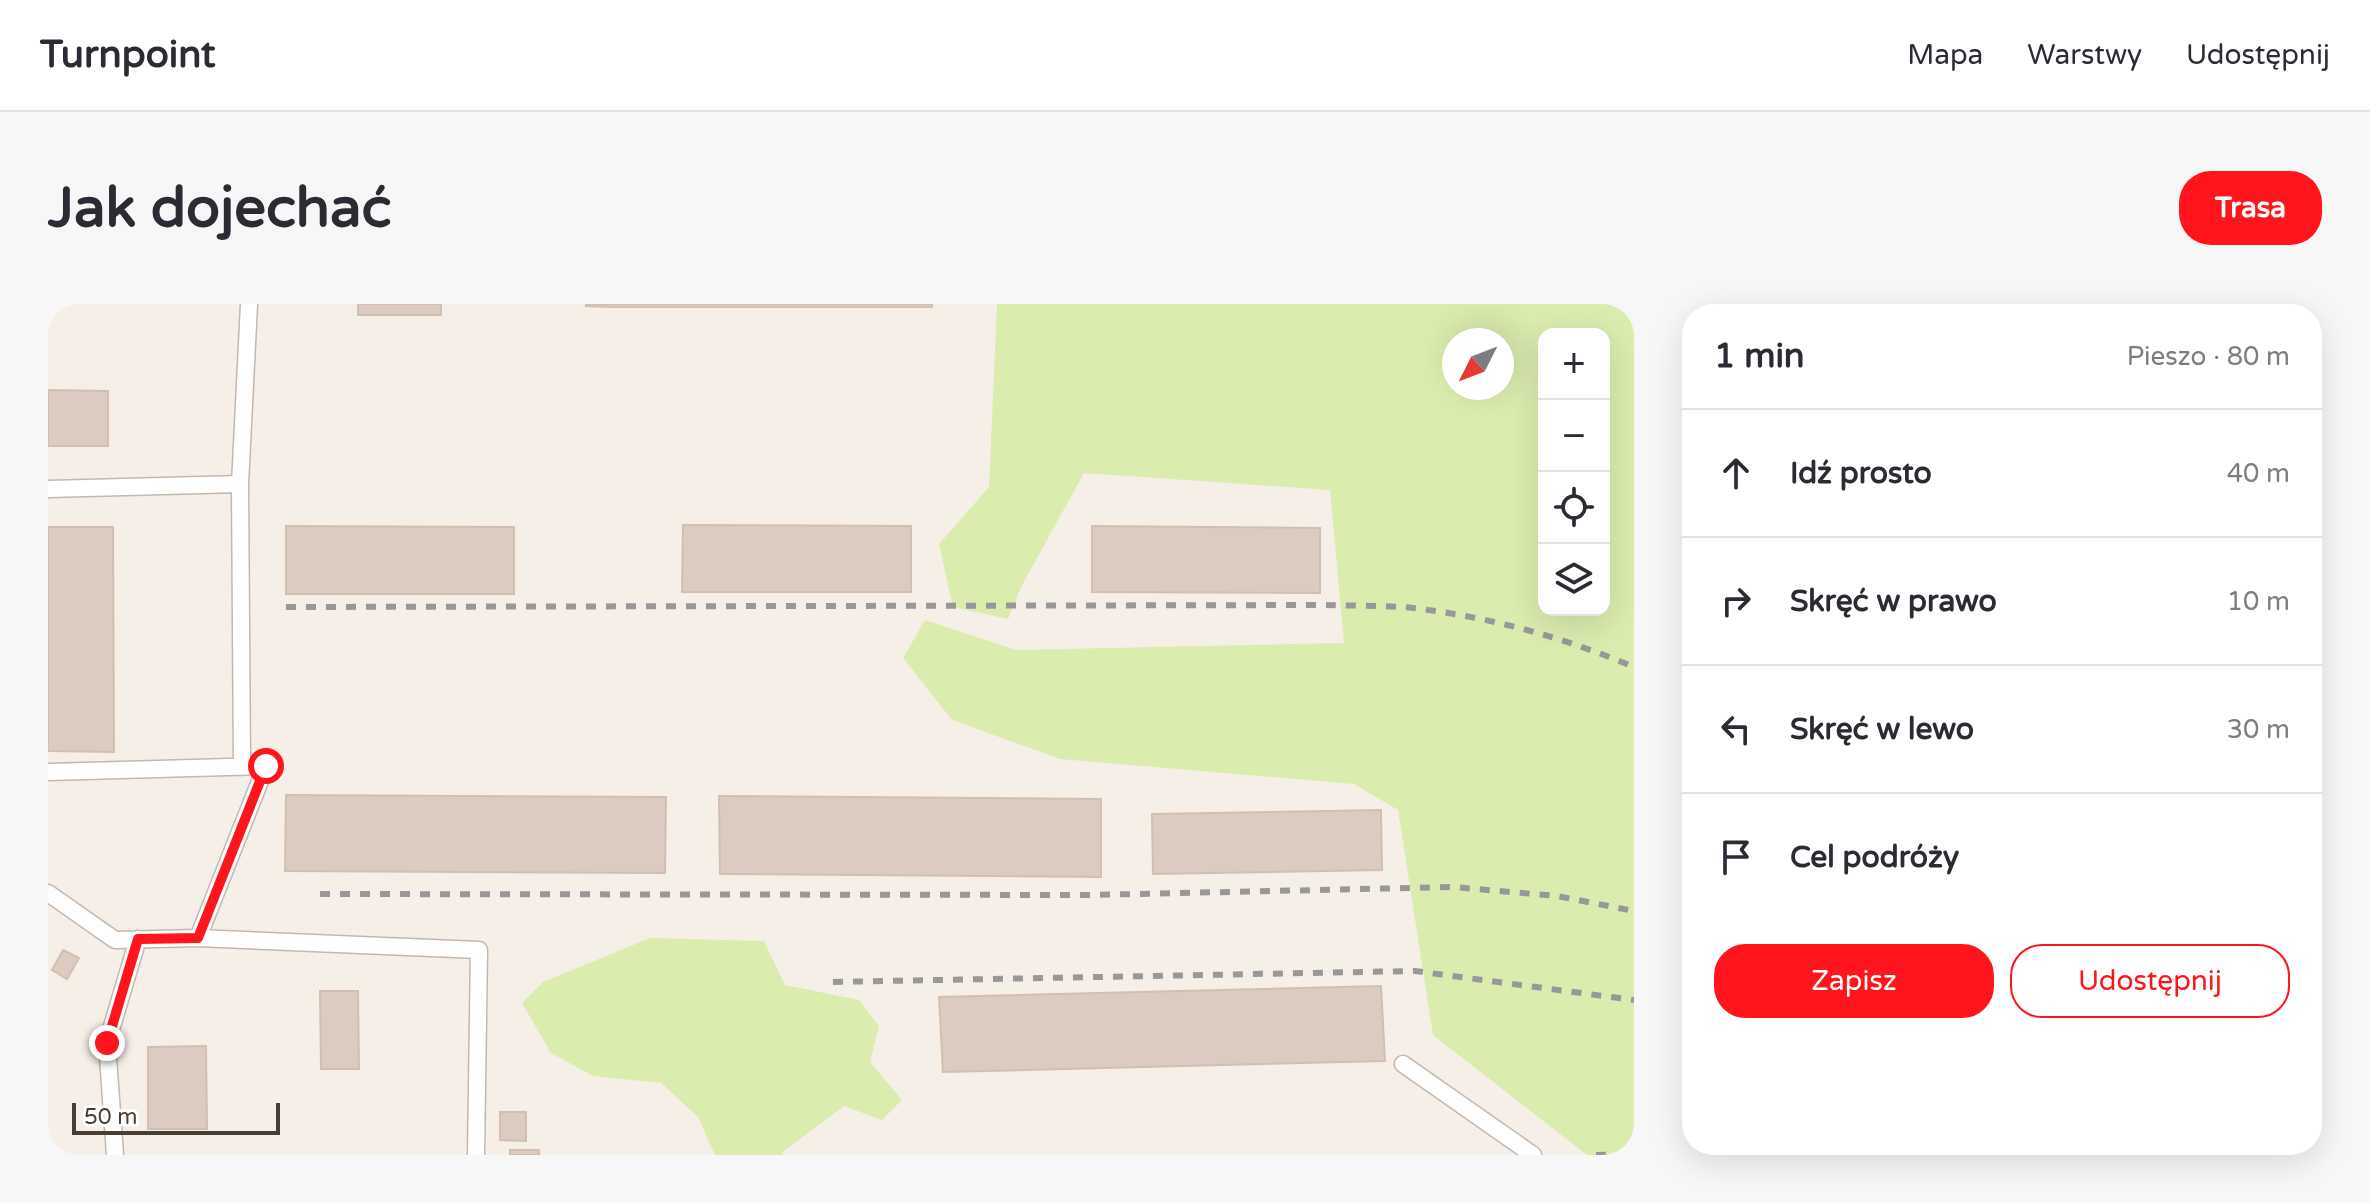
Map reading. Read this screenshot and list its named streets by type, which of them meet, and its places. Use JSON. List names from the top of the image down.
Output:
{
  "scale_bar": "50 m",
  "north": "bottom left",
  "page": {
    "header": "Turnpoint",
    "nav": ["Mapa", "Warstwy", "Udostępnij"],
    "buttons": [
      "Trasa",
      ["Zapisz", "Udostępnij"]
    ],
    "title": "Jak dojechać",
    "heading": ["1 min", "Pieszo · 80 m"],
    "map_buttons": ["+", "−"],
    "list": [
      ["Idź prosto", "40 m"],
      ["Skręć w prawo", "10 m"],
      ["Skręć w lewo", "30 m"],
      "Cel podróży"
    ],
    "scale": "50 m"
  }
}
